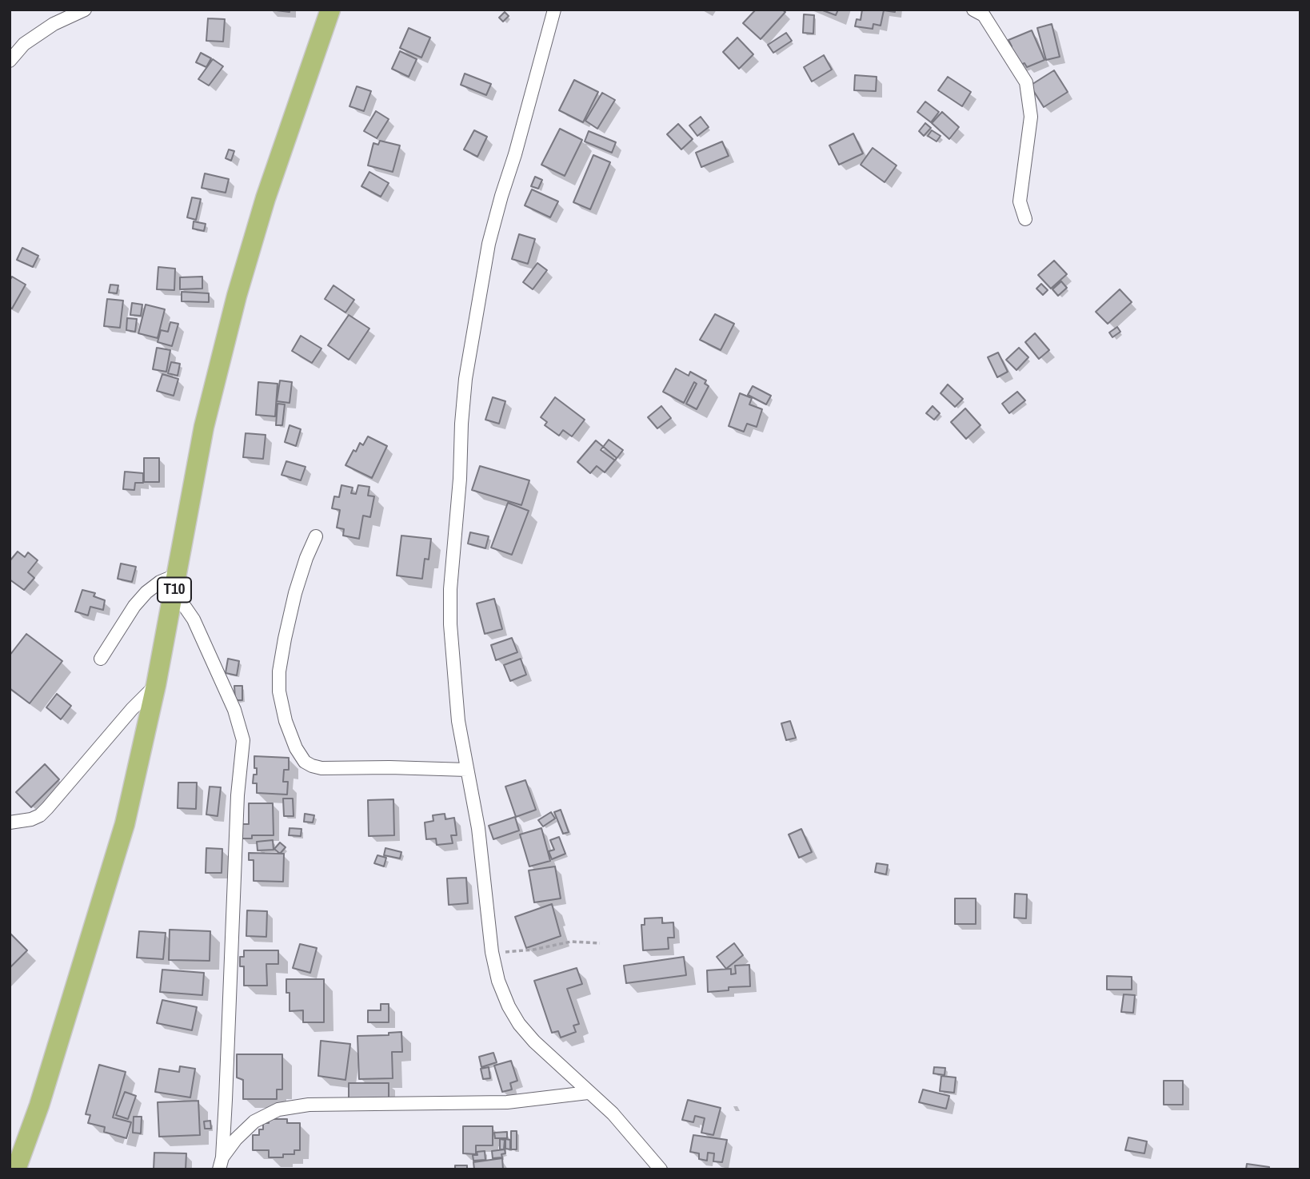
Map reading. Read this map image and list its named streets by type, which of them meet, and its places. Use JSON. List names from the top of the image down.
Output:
{
  "streets": {
    "highway": ["T10"]
  }
}
